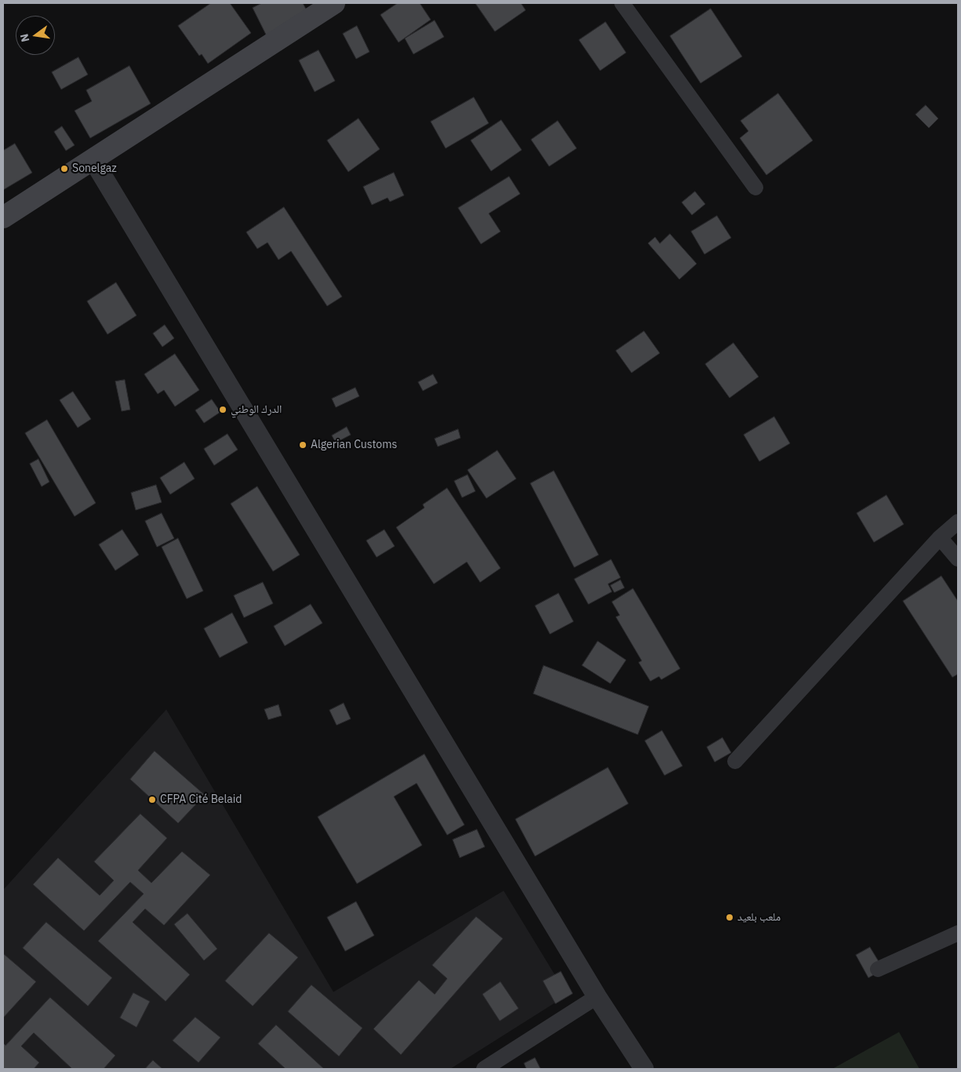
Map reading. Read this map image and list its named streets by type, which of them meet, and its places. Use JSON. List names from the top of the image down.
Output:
{
  "places": [
    "Sonelgaz",
    "الدرك الوطني",
    "Algerian Customs",
    "CFPA Cité Belaid",
    "ملعب بلعيد"
  ],
  "north": "left"
}
